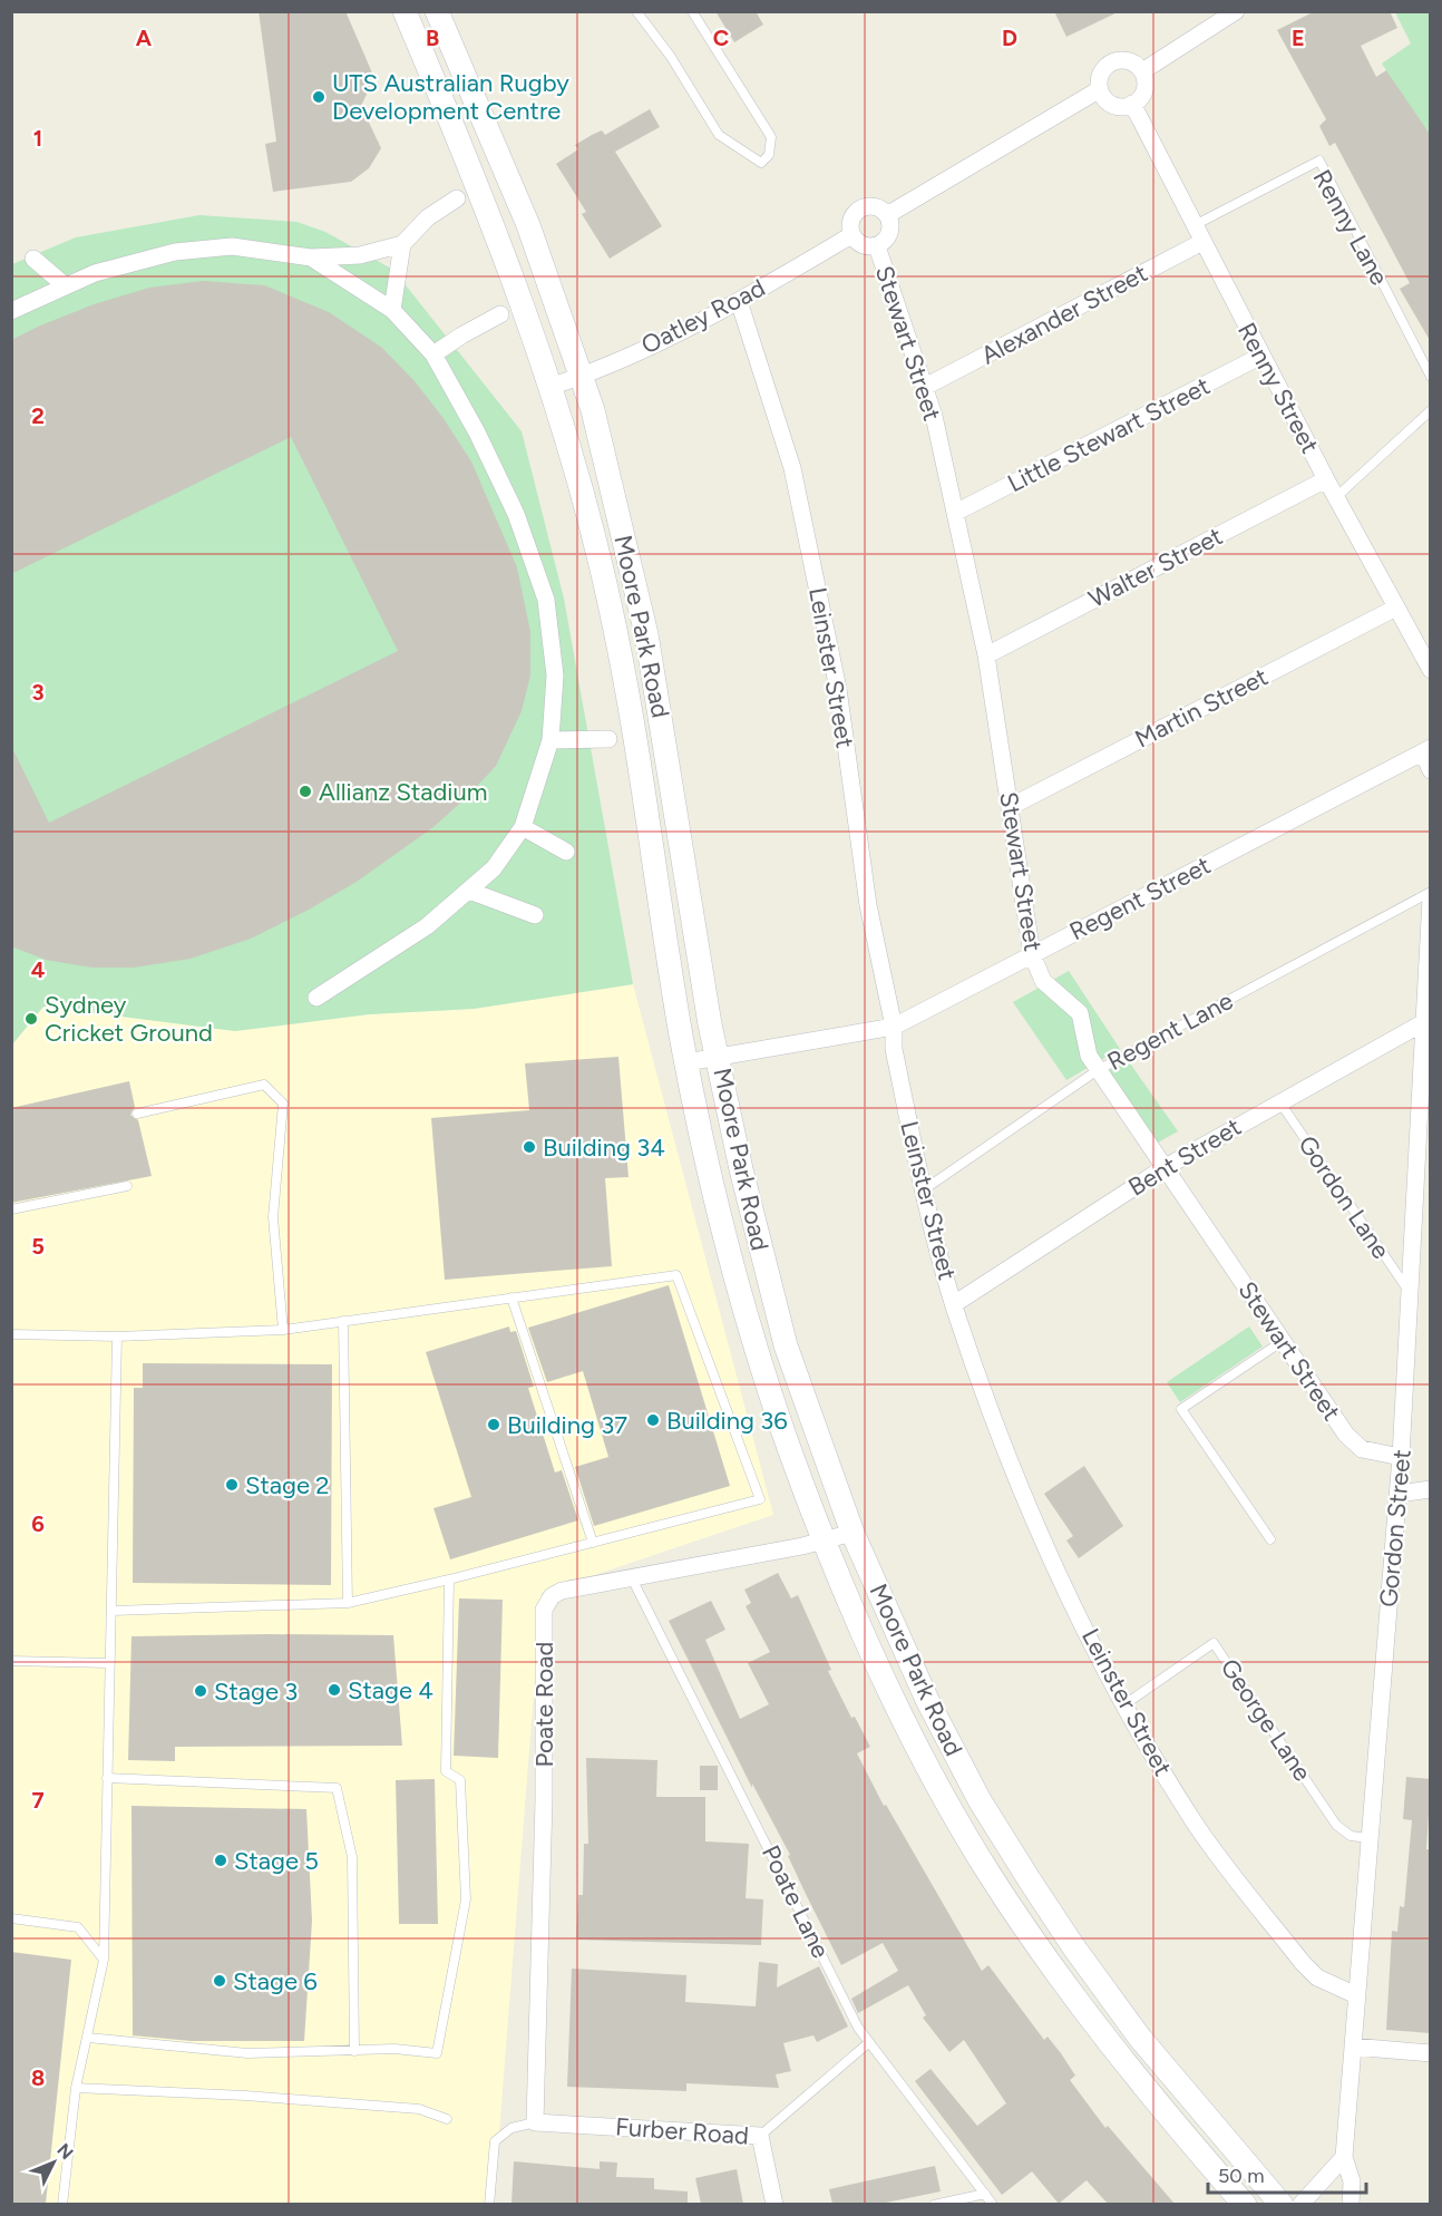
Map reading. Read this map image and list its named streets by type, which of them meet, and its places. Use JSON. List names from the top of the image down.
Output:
{
  "streets": {
    "main road": ["Moore Park Road"],
    "street": [
      "Alexander Street",
      "Oatley Road",
      "Stewart Street",
      "Renny Street",
      "Little Stewart Street",
      "Walter Street",
      "Leinster Street",
      "Martin Street",
      "Regent Street",
      "Bent Street",
      "Gordon Street",
      "Poate Road",
      "Furber Road"
    ],
    "lane": [
      "Renny Lane",
      "Regent Lane",
      "Gordon Lane",
      "George Lane",
      "Poate Lane"
    ]
  },
  "crossings": [
    ["Renny Lane", "Renny Street"],
    ["Alexander Street", "Stewart Street"],
    ["Alexander Street", "Renny Street"],
    ["Oatley Road", "Stewart Street"],
    ["Oatley Road", "Moore Park Road"],
    ["Oatley Road", "Leinster Street"],
    ["Stewart Street", "Little Stewart Street"],
    ["Stewart Street", "Walter Street"],
    ["Stewart Street", "Martin Street"],
    ["Stewart Street", "Regent Street"],
    ["Stewart Street", "Regent Lane"],
    ["Stewart Street", "Bent Street"],
    ["Stewart Street", "Gordon Street"],
    ["Renny Street", "Little Stewart Street"],
    ["Renny Street", "Walter Street"],
    ["Renny Street", "Martin Street"],
    ["Moore Park Road", "Regent Street"],
    ["Moore Park Road", "Poate Road"],
    ["Leinster Street", "Regent Street"],
    ["Leinster Street", "Regent Lane"],
    ["Leinster Street", "Bent Street"],
    ["Leinster Street", "Gordon Street"],
    ["Leinster Street", "George Lane"],
    ["Bent Street", "Gordon Lane"],
    ["Bent Street", "Gordon Street"],
    ["Gordon Lane", "Gordon Street"],
    ["Gordon Street", "George Lane"],
    ["Poate Road", "Poate Lane"],
    ["Poate Road", "Furber Road"]
  ],
  "places": [
    "UTS Australian Rugby Development Centre",
    "Allianz Stadium",
    "Sydney Cricket Ground",
    "Building 34",
    "Building 36",
    "Building 37",
    "Stage 2",
    "Stage 4",
    "Stage 3",
    "Stage 5",
    "Stage 6"
  ],
  "scale_bar": "50 m",
  "north": "top right",
  "grid": {
    "columns": [
      "A",
      "B",
      "C",
      "D",
      "E"
    ],
    "rows": [
      "1",
      "2",
      "3",
      "4",
      "5",
      "6",
      "7",
      "8"
    ]
  }
}
